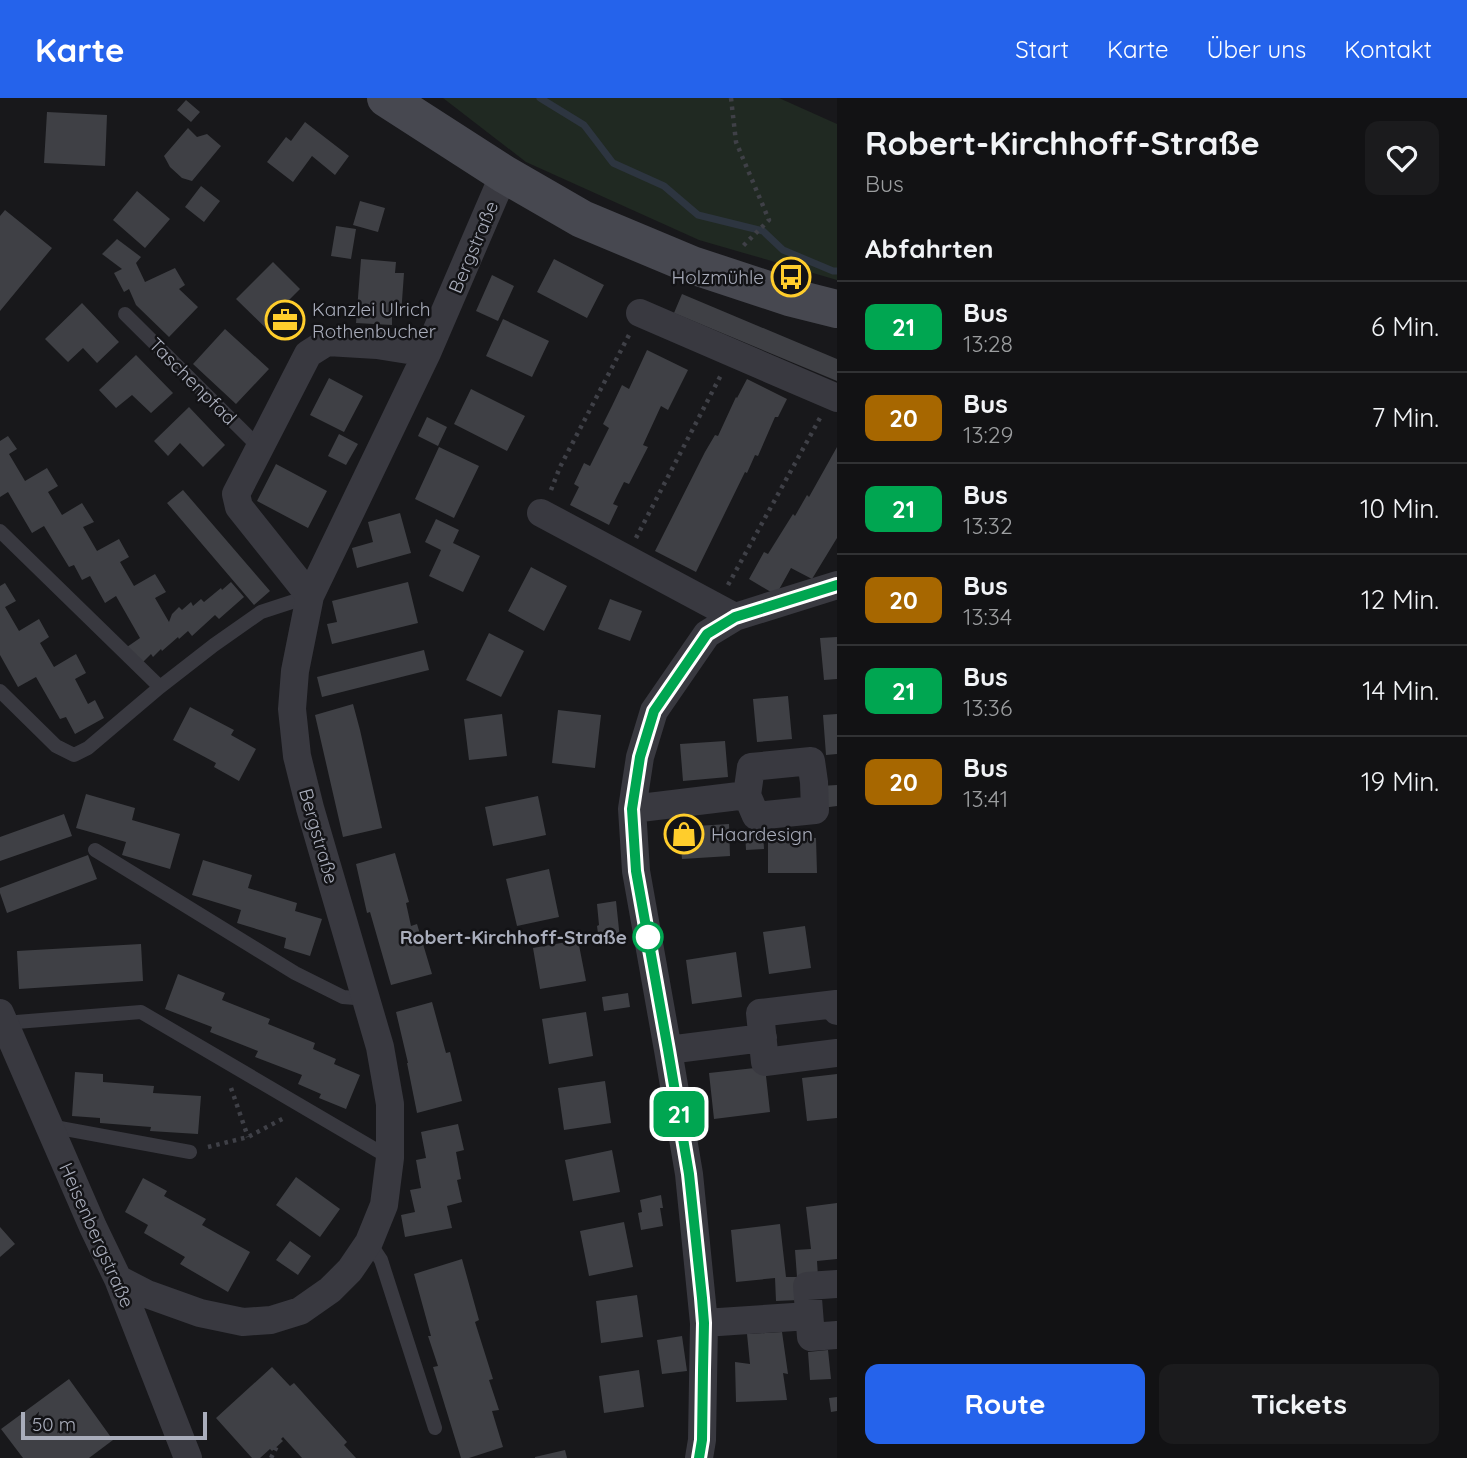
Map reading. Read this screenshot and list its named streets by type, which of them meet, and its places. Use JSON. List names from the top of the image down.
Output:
{
  "streets": {
    "street": ["Bergstraße", "Heisenbergstraße"],
    "lane": ["Taschenpfad"]
  },
  "crossings": [
    ["Bergstraße", "Heisenbergstraße"]
  ],
  "places": {
    "bus stop": ["Holzmühle"],
    "office": ["Kanzlei Ulrich Rothenbucher"],
    "shop": ["Haardesign"],
    "other": ["Robert-Kirchhoff-Straße"]
  },
  "lines": ["bus line 21"],
  "scale_bar": "50 m",
  "page": {
    "header": "Karte",
    "nav": [
      "Start",
      "Karte",
      "Über uns",
      "Kontakt"
    ],
    "on_map": "21",
    "heading": [
      ["Robert-Kirchhoff-Straße", "Bus"],
      "Abfahrten"
    ],
    "list": [
      {
        "mark": "21",
        "name": "Bus",
        "note": "13:28",
        "value": "6 Min."
      },
      {
        "mark": "20",
        "name": "Bus",
        "note": "13:29",
        "value": "7 Min."
      },
      {
        "mark": "21",
        "name": "Bus",
        "note": "13:32",
        "value": "10 Min."
      },
      {
        "mark": "20",
        "name": "Bus",
        "note": "13:34",
        "value": "12 Min."
      },
      {
        "mark": "21",
        "name": "Bus",
        "note": "13:36",
        "value": "14 Min."
      },
      {
        "mark": "20",
        "name": "Bus",
        "note": "13:41",
        "value": "19 Min."
      }
    ],
    "buttons": ["Route", "Tickets"],
    "scale": "50 m"
  }
}
